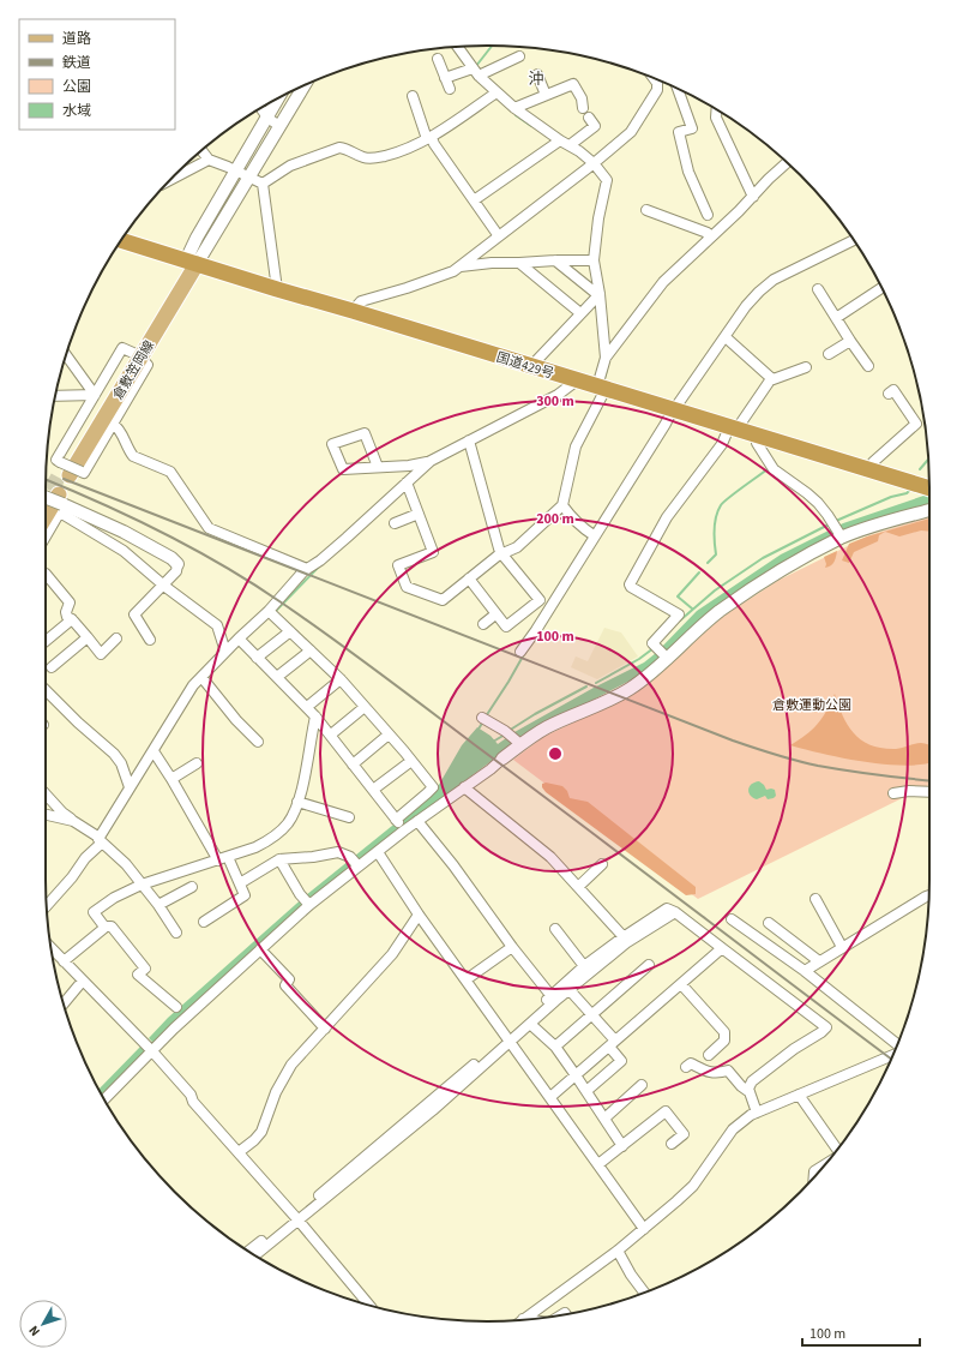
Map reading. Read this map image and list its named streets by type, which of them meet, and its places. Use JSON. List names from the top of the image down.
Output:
{
  "streets": {
    "highway": ["国道429号"],
    "main road": ["倉敷笠岡線"]
  },
  "crossings": [
    ["国道429号", "倉敷笠岡線"]
  ],
  "districts": ["沖"],
  "parks": ["倉敷運動公園"],
  "legend": [
    "道路",
    "鉄道",
    "公園",
    "水域"
  ],
  "scale_bar": "100 m",
  "north": "bottom left",
  "rings": ["300 m", "200 m", "100 m"]
}
